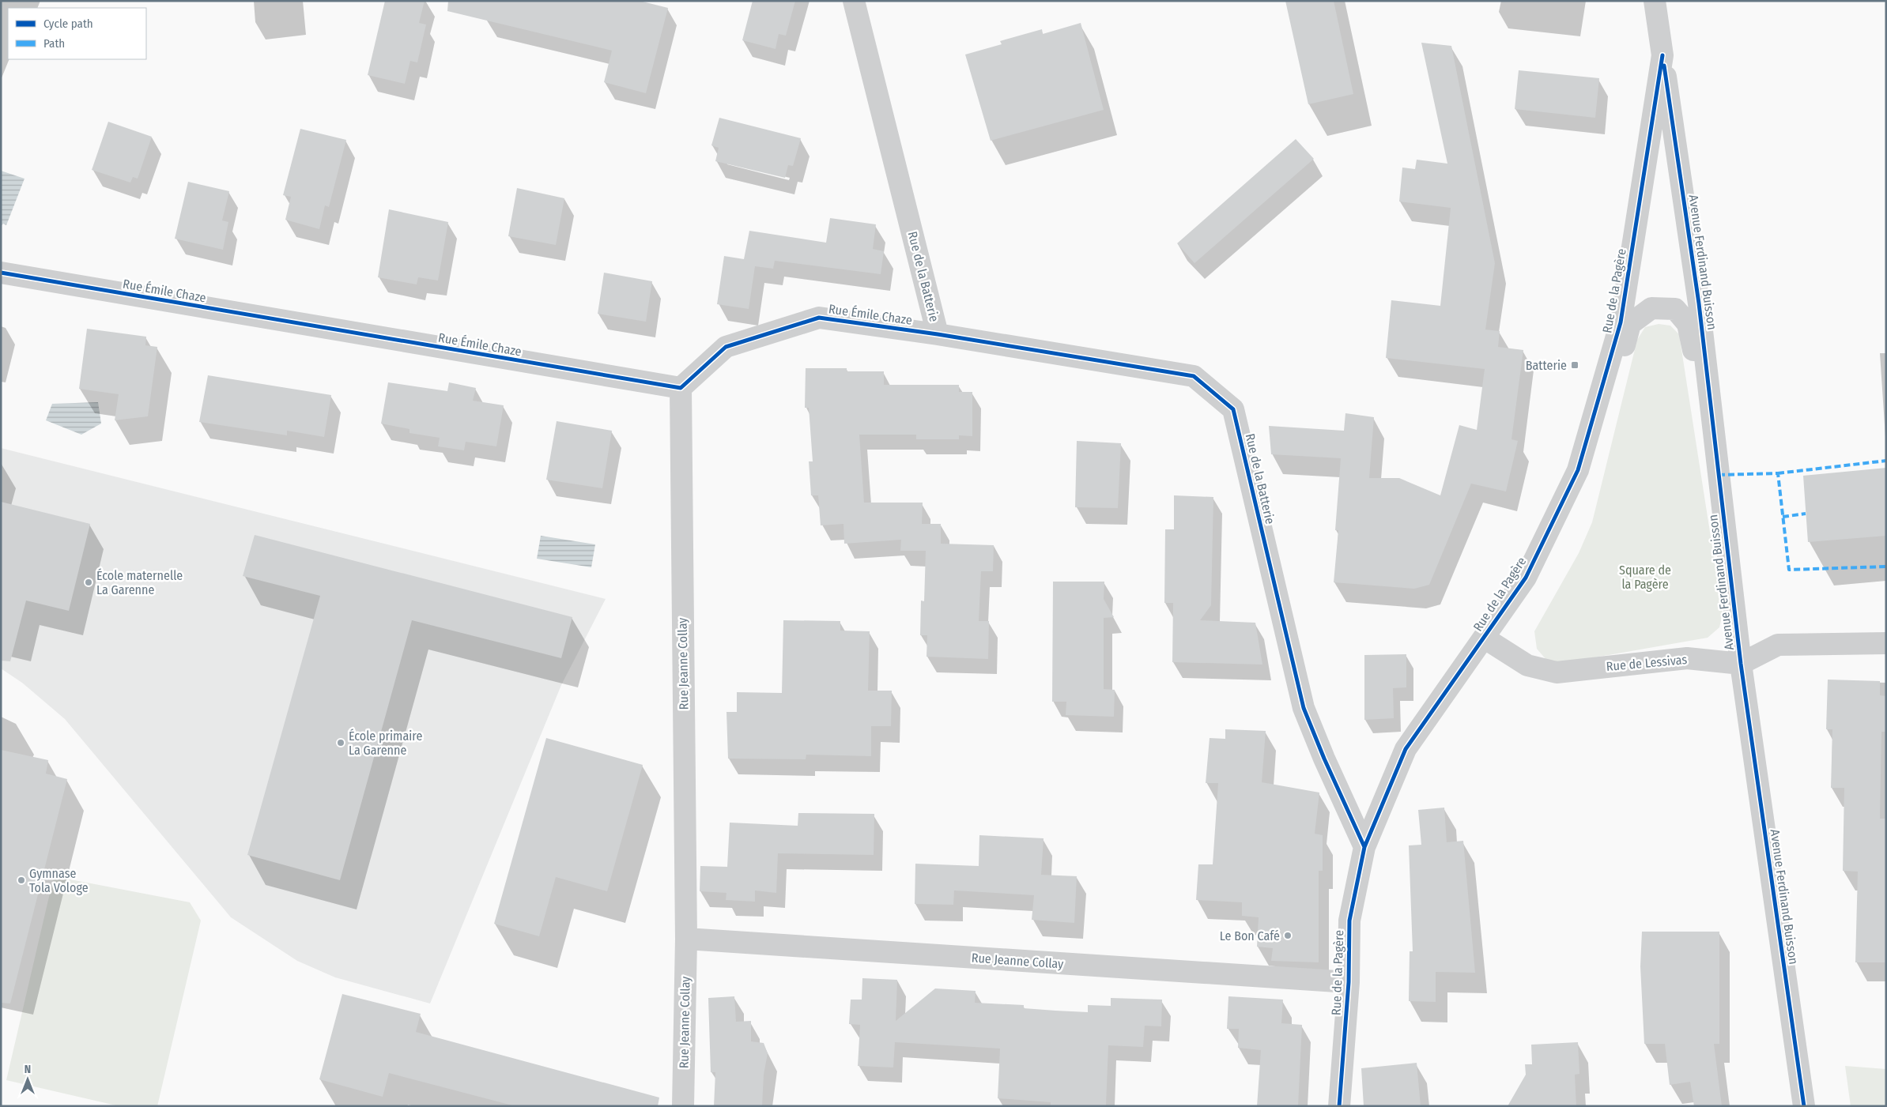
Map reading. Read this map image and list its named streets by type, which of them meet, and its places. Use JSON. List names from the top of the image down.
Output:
{
  "streets": {
    "street": [
      "Avenue Ferdinand Buisson",
      "Rue de la Batterie",
      "Rue Émile Chaze",
      "Rue de la Pagère",
      "Rue de Lessivas",
      "Rue Jeanne Collay"
    ]
  },
  "crossings": [
    ["Avenue Ferdinand Buisson", "Rue de la Pagère"],
    ["Avenue Ferdinand Buisson", "Rue de Lessivas"],
    ["Rue de la Batterie", "Rue Émile Chaze"],
    ["Rue de la Batterie", "Rue de la Pagère"],
    ["Rue Émile Chaze", "Rue Jeanne Collay"],
    ["Rue de la Pagère", "Rue de Lessivas"],
    ["Rue de la Pagère", "Rue Jeanne Collay"]
  ],
  "parks": ["Square de la Pagère"],
  "places": {
    "transit": ["Batterie"],
    "other": [
      "École maternelle La Garenne",
      "École primaire La Garenne",
      "Gymnase Tola Vologe",
      "Le Bon Café"
    ]
  },
  "legend": ["Cycle path", "Path"],
  "north": "top"
}
